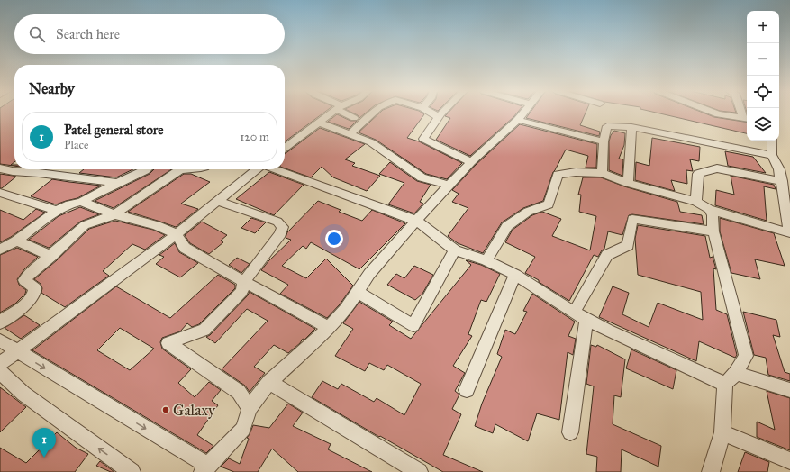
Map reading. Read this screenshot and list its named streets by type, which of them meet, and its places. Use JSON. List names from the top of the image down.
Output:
{
  "places": ["Galaxy"],
  "page": {
    "map_buttons": ["+", "−"],
    "search": "Search here",
    "heading": "Nearby",
    "list": [
      {
        "mark": "1",
        "name": "Patel general store",
        "note": "Place",
        "value": "120 m"
      }
    ],
    "pins": "1"
  }
}
